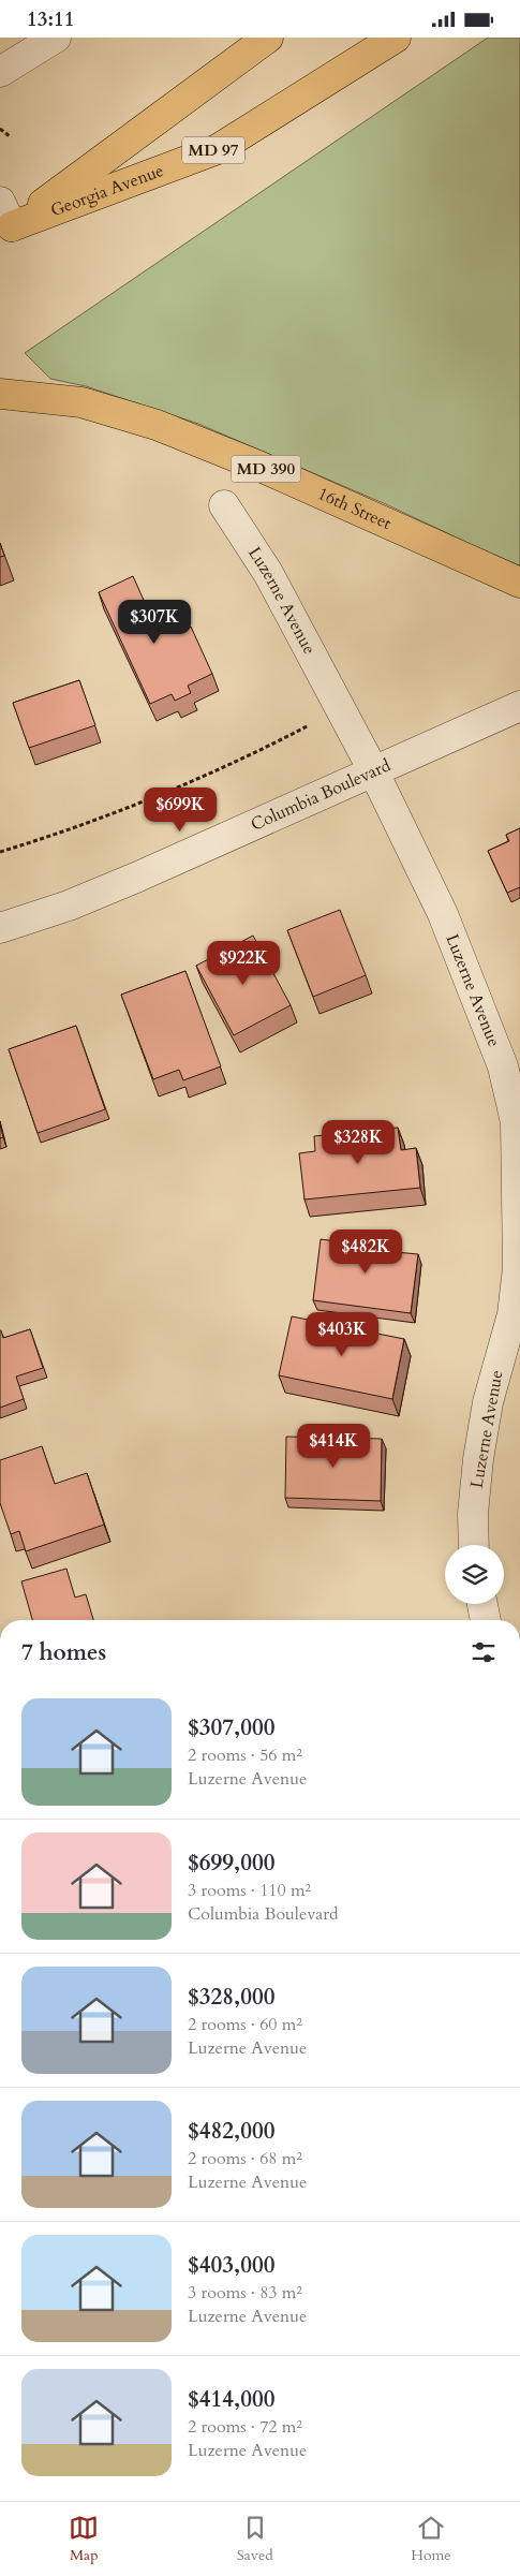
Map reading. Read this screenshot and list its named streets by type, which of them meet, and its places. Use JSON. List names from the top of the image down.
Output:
{
  "streets": {
    "main road": [
      "MD 97",
      "Georgia Avenue",
      "MD 390",
      "16th Street"
    ],
    "street": ["Luzerne Avenue", "Columbia Boulevard"]
  },
  "crossings": [
    ["Luzerne Avenue", "Columbia Boulevard"]
  ],
  "page": {
    "status": "13:11",
    "price": [
      "$307K",
      "$699K",
      "$922K",
      "$328K",
      "$482K",
      "$403K",
      "$414K"
    ],
    "heading": "7 homes",
    "list": [
      {
        "name": "$307,000",
        "note": "2 rooms · 56 m² · Luzerne Avenue"
      },
      {
        "name": "$699,000",
        "note": "3 rooms · 110 m² · Columbia Boulevard"
      },
      {
        "name": "$328,000",
        "note": "2 rooms · 60 m² · Luzerne Avenue"
      },
      {
        "name": "$482,000",
        "note": "2 rooms · 68 m² · Luzerne Avenue"
      },
      {
        "name": "$403,000",
        "note": "3 rooms · 83 m² · Luzerne Avenue"
      },
      {
        "name": "$414,000",
        "note": "2 rooms · 72 m² · Luzerne Avenue"
      }
    ],
    "tabs": ["Map", "Saved", "Home"]
  }
}
